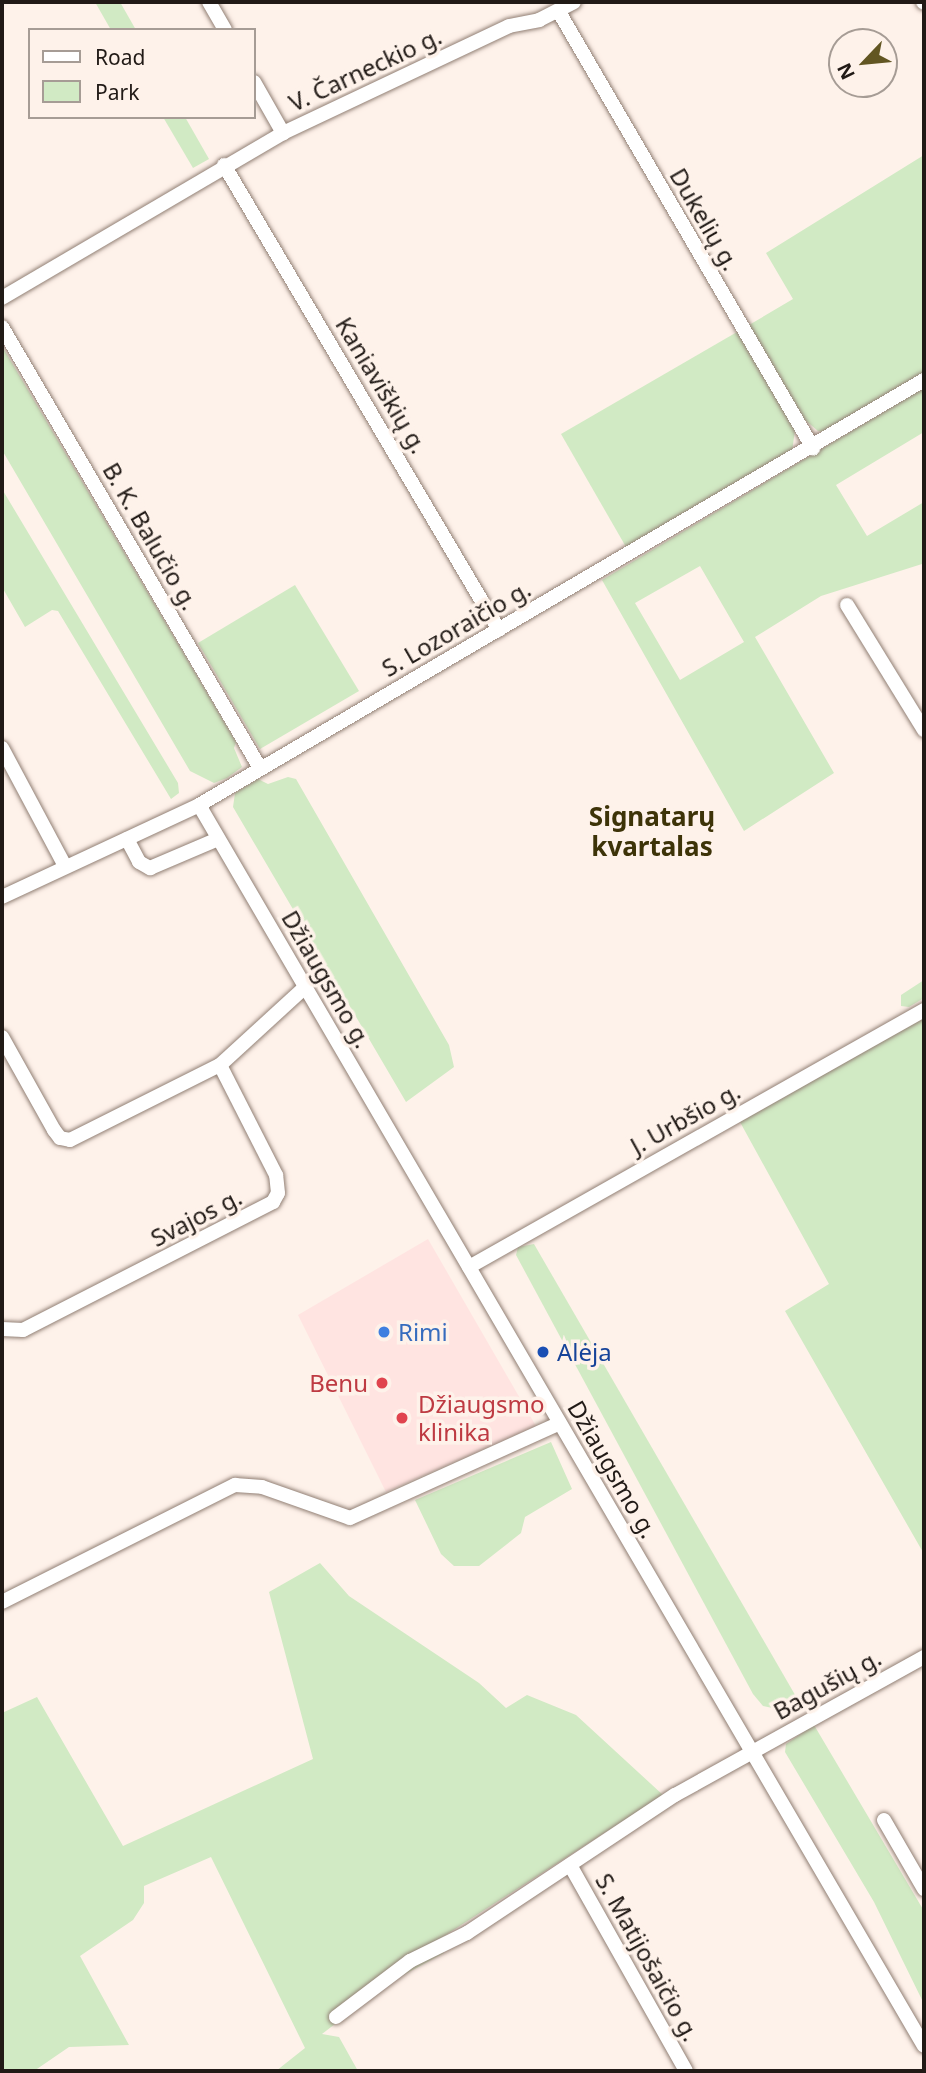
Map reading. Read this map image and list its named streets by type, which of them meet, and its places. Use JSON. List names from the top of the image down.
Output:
{
  "streets": {
    "street": [
      "V. Čarneckio g.",
      "Dukelių g.",
      "Kaniaviškių g.",
      "B. K. Balučio g.",
      "S. Lozoraičio g.",
      "Džiaugsmo g.",
      "J. Urbšio g.",
      "Svajos g.",
      "Bagušių g.",
      "S. Matijošaičio g."
    ]
  },
  "crossings": [
    ["V. Čarneckio g.", "Dukelių g."],
    ["V. Čarneckio g.", "Kaniaviškių g."],
    ["Dukelių g.", "S. Lozoraičio g."],
    ["Kaniaviškių g.", "S. Lozoraičio g."],
    ["B. K. Balučio g.", "S. Lozoraičio g."],
    ["S. Lozoraičio g.", "Džiaugsmo g."],
    ["Džiaugsmo g.", "J. Urbšio g."],
    ["Džiaugsmo g.", "Bagušių g."],
    ["Bagušių g.", "S. Matijošaičio g."]
  ],
  "districts": ["Signatarų kvartalas"],
  "places": [
    "Rimi",
    "Alėja",
    "Benu",
    "Džiaugsmo klinika"
  ],
  "legend": ["Road", "Park"],
  "north": "bottom left"
}
